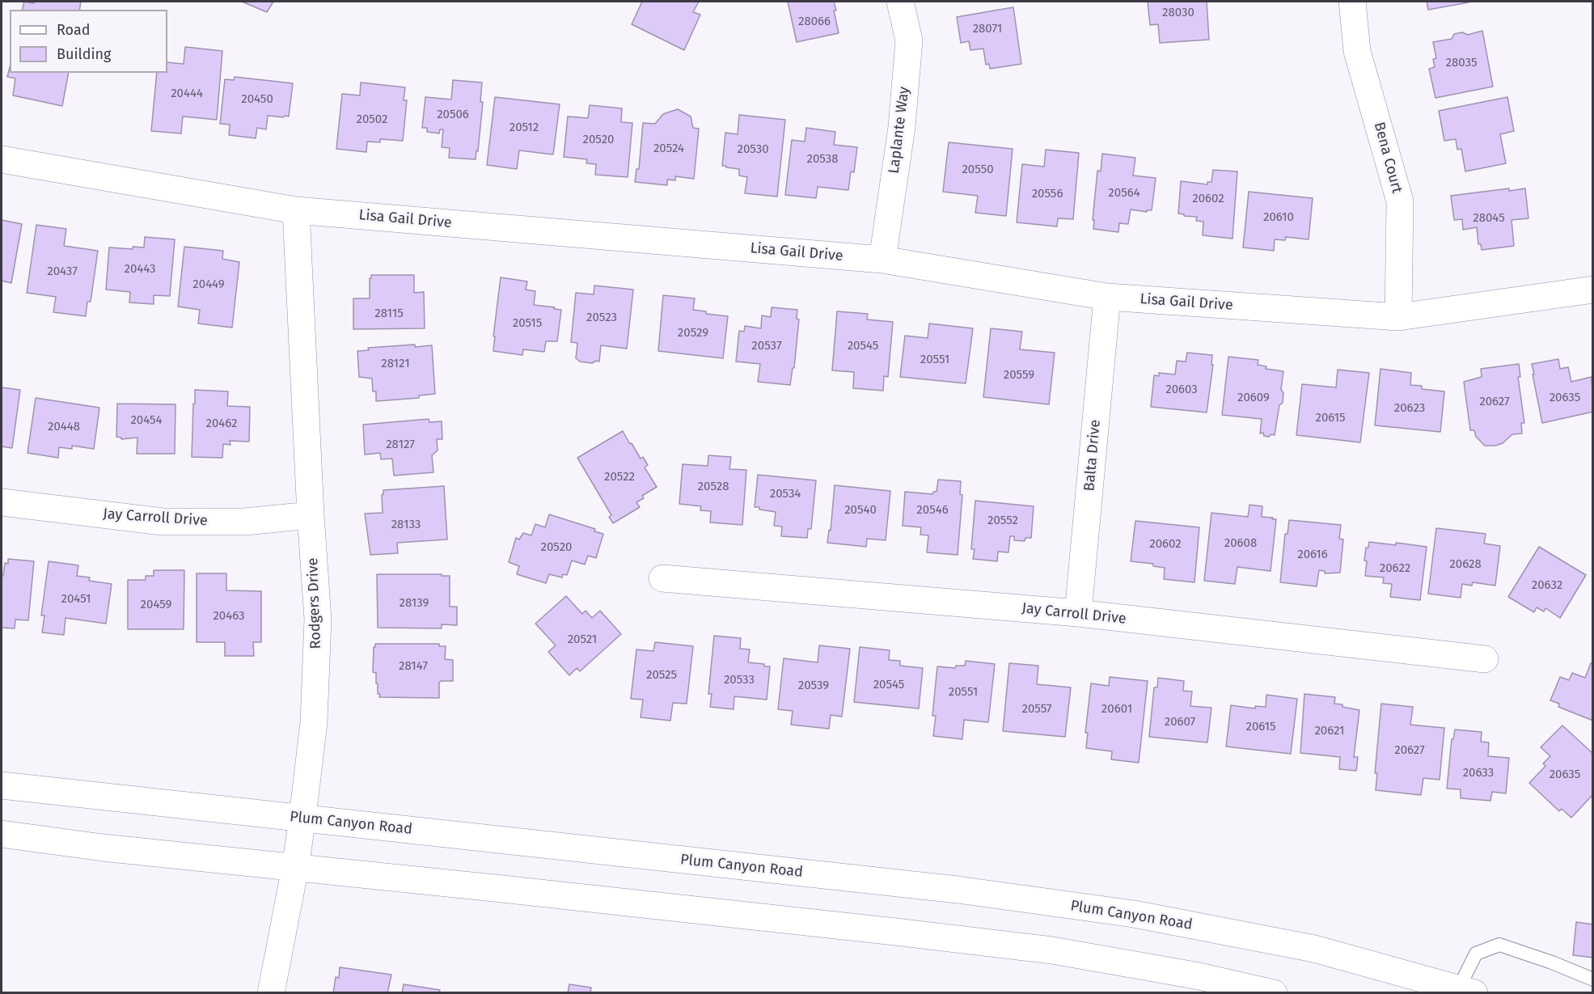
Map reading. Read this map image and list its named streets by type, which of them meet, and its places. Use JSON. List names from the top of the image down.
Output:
{
  "streets": {
    "street": [
      "Laplante Way",
      "Bena Court",
      "Lisa Gail Drive",
      "Balta Drive",
      "Jay Carroll Drive",
      "Rodgers Drive",
      "Plum Canyon Road"
    ]
  },
  "crossings": [
    ["Laplante Way", "Lisa Gail Drive"],
    ["Bena Court", "Lisa Gail Drive"],
    ["Lisa Gail Drive", "Balta Drive"],
    ["Lisa Gail Drive", "Rodgers Drive"],
    ["Balta Drive", "Jay Carroll Drive"],
    ["Jay Carroll Drive", "Rodgers Drive"],
    ["Rodgers Drive", "Plum Canyon Road"]
  ],
  "house_numbers": [
    "28030",
    "28066",
    "28071",
    "28035",
    "20444",
    "20450",
    "20506",
    "20502",
    "20512",
    "20520",
    "20524",
    "20530",
    "20538",
    "20550",
    "20564",
    "20556",
    "20602",
    "20610",
    "28045",
    "20443",
    "20437",
    "20449",
    "28115",
    "20523",
    "20515",
    "20529",
    "20537",
    "20545",
    "20551",
    "28121",
    "20559",
    "20603",
    "20609",
    "20635",
    "20627",
    "20623",
    "20615",
    "20454",
    "20462",
    "20448",
    "28127",
    "20522",
    "20528",
    "20534",
    "20540",
    "20546",
    "20552",
    "28133",
    "20608",
    "20602",
    "20520",
    "20616",
    "20628",
    "20622",
    "20632",
    "20451",
    "28139",
    "20459",
    "20463",
    "20521",
    "28147",
    "20525",
    "20533",
    "20545",
    "20539",
    "20551",
    "20557",
    "20601",
    "20607",
    "20615",
    "20621",
    "20627",
    "20633",
    "20635"
  ],
  "legend": ["Road", "Building"]
}
